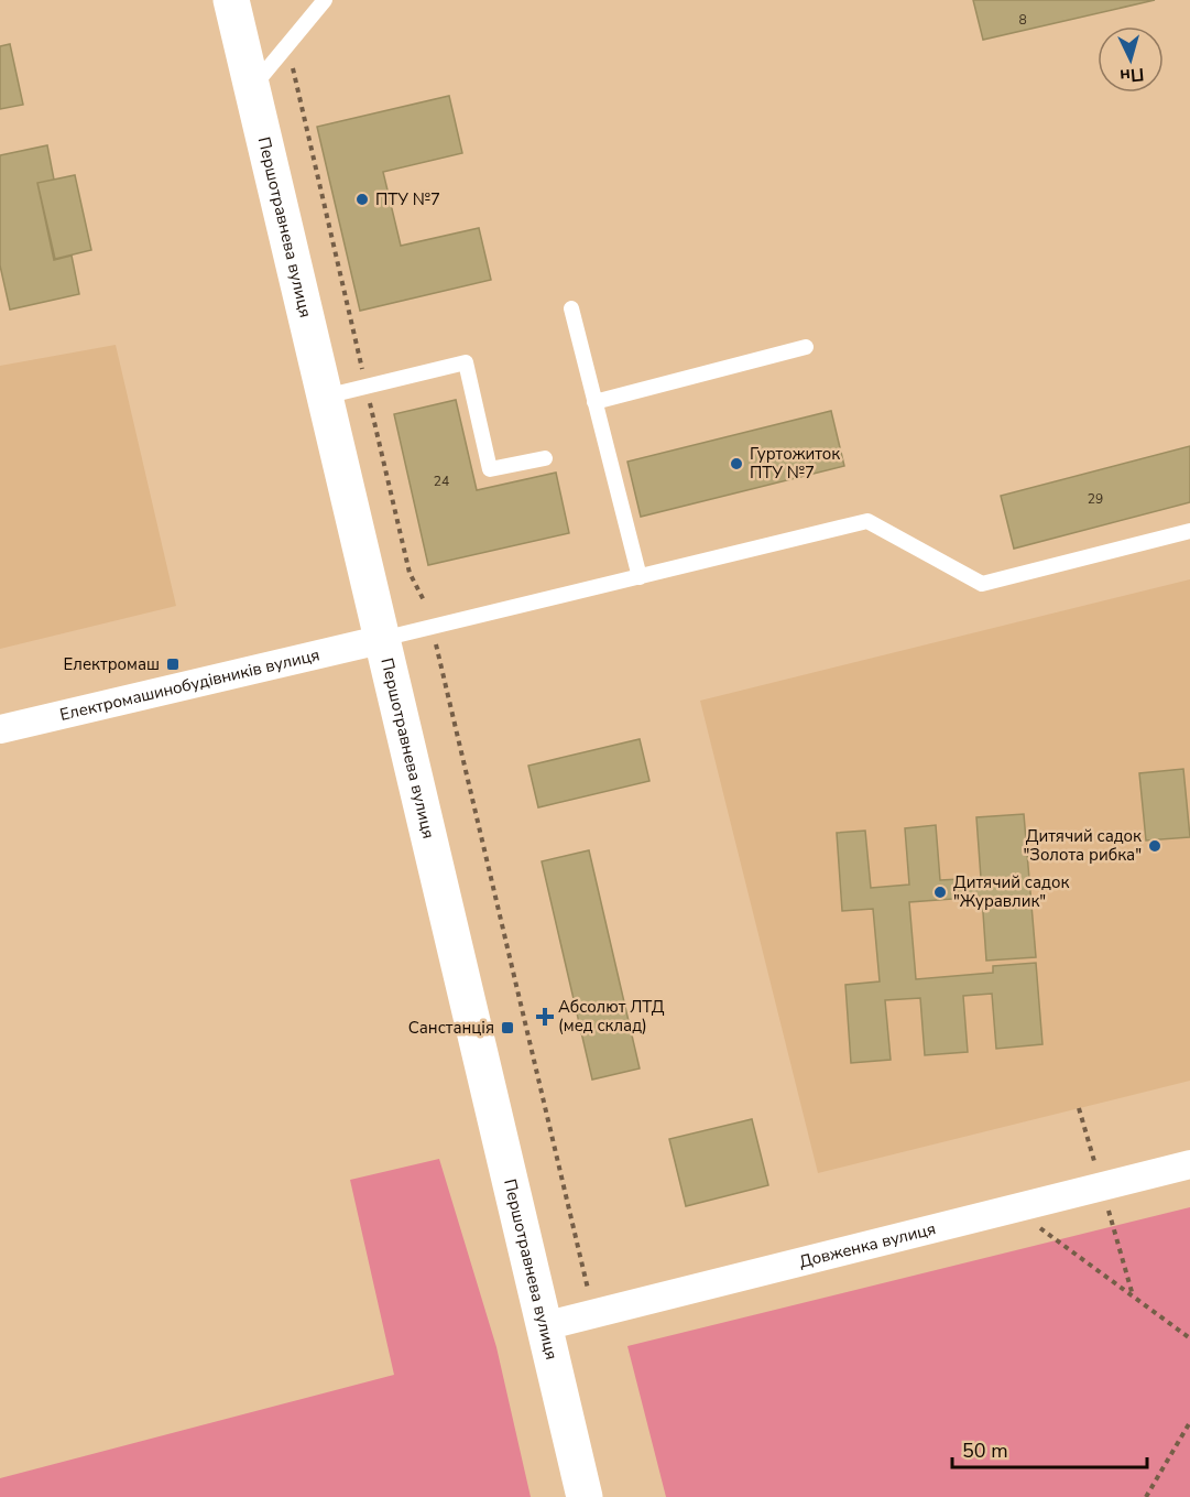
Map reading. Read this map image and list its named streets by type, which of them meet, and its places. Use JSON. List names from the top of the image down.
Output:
{
  "streets": {
    "street": ["Першотравнева вулиця", "Електромашинобудівників вулиця", "Довженка вулиця"]
  },
  "crossings": [
    ["Першотравнева вулиця", "Електромашинобудівників вулиця"],
    ["Першотравнева вулиця", "Довженка вулиця"]
  ],
  "places": {
    "other": [
      "ПТУ №7",
      "Гуртожиток ПТУ №7",
      "Дитячий садок \"Золота рибка\"",
      "Дитячий садок \"Журавлик\""
    ],
    "transit": ["Електромаш", "Санстанція"],
    "health": ["Абсолют ЛТД (мед склад)"]
  },
  "house_numbers": ["8", "24", "29"],
  "scale_bar": "50 m",
  "north": "bottom"
}
